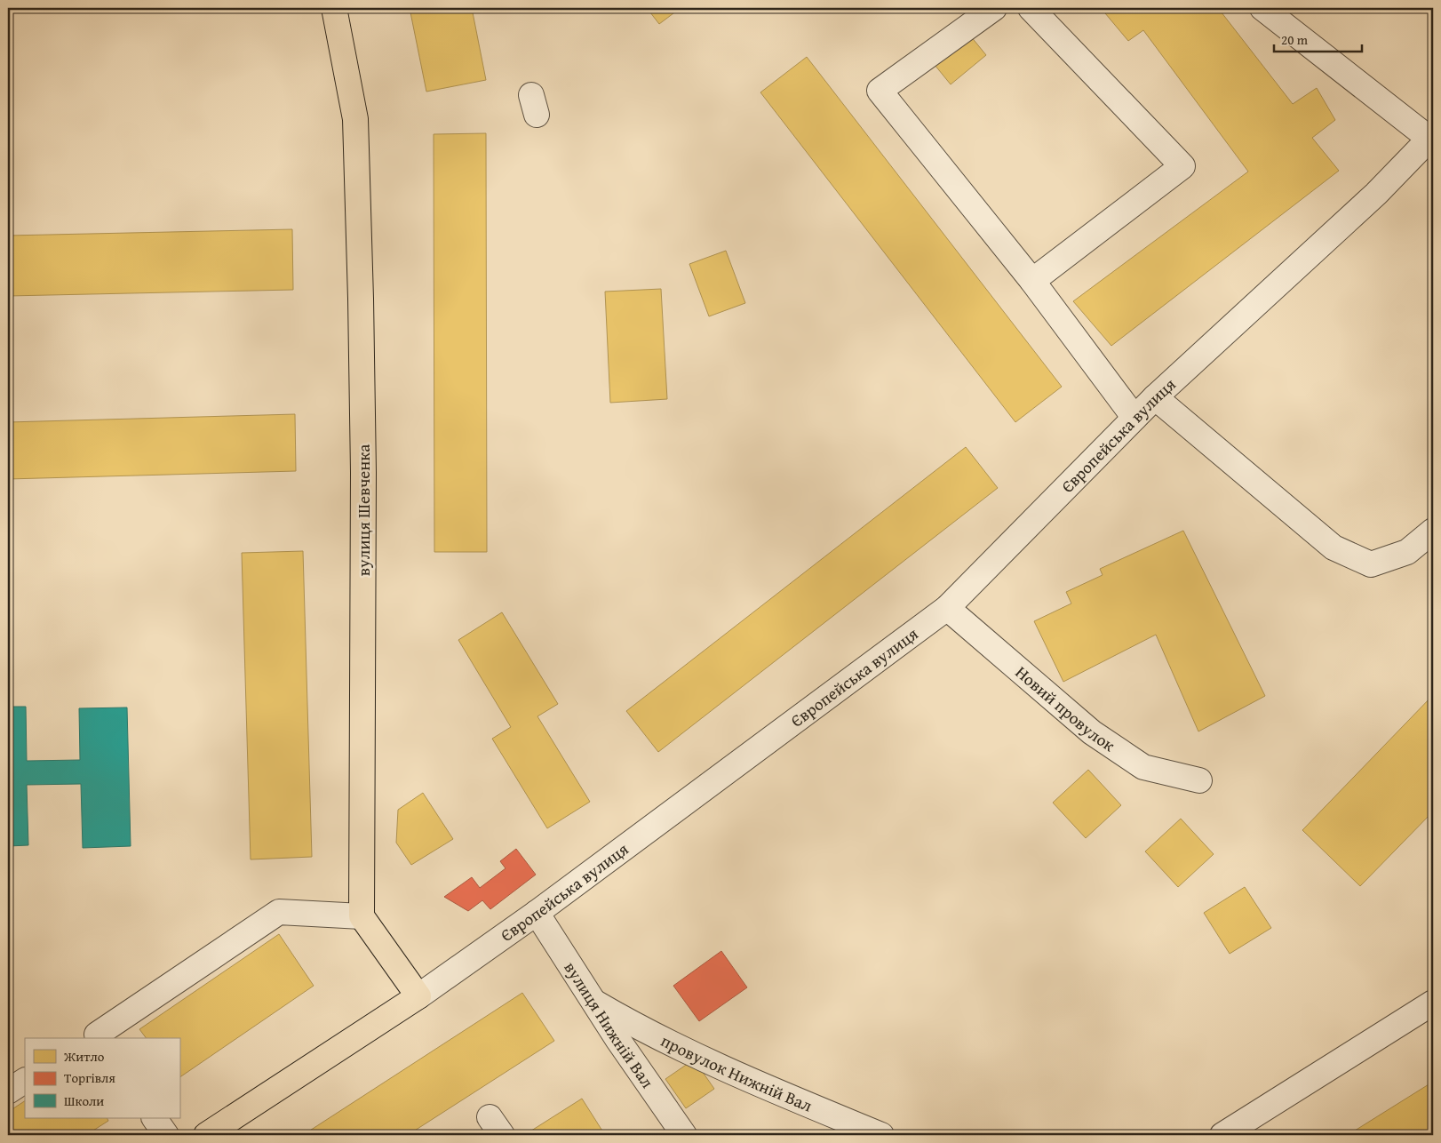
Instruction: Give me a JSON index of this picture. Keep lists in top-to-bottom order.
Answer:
{
  "streets": {
    "main road": ["Європейська вулиця", "вулиця Шевченка"],
    "street": ["Новий провулок", "вулиця Нижній Вал", "провулок Нижній Вал"]
  },
  "crossings": [
    ["Європейська вулиця", "Новий провулок"],
    ["Європейська вулиця", "вулиця Нижній Вал"],
    ["вулиця Нижній Вал", "провулок Нижній Вал"]
  ],
  "legend": ["Житло", "Торгівля", "Школи"],
  "scale_bar": "20 m"
}
